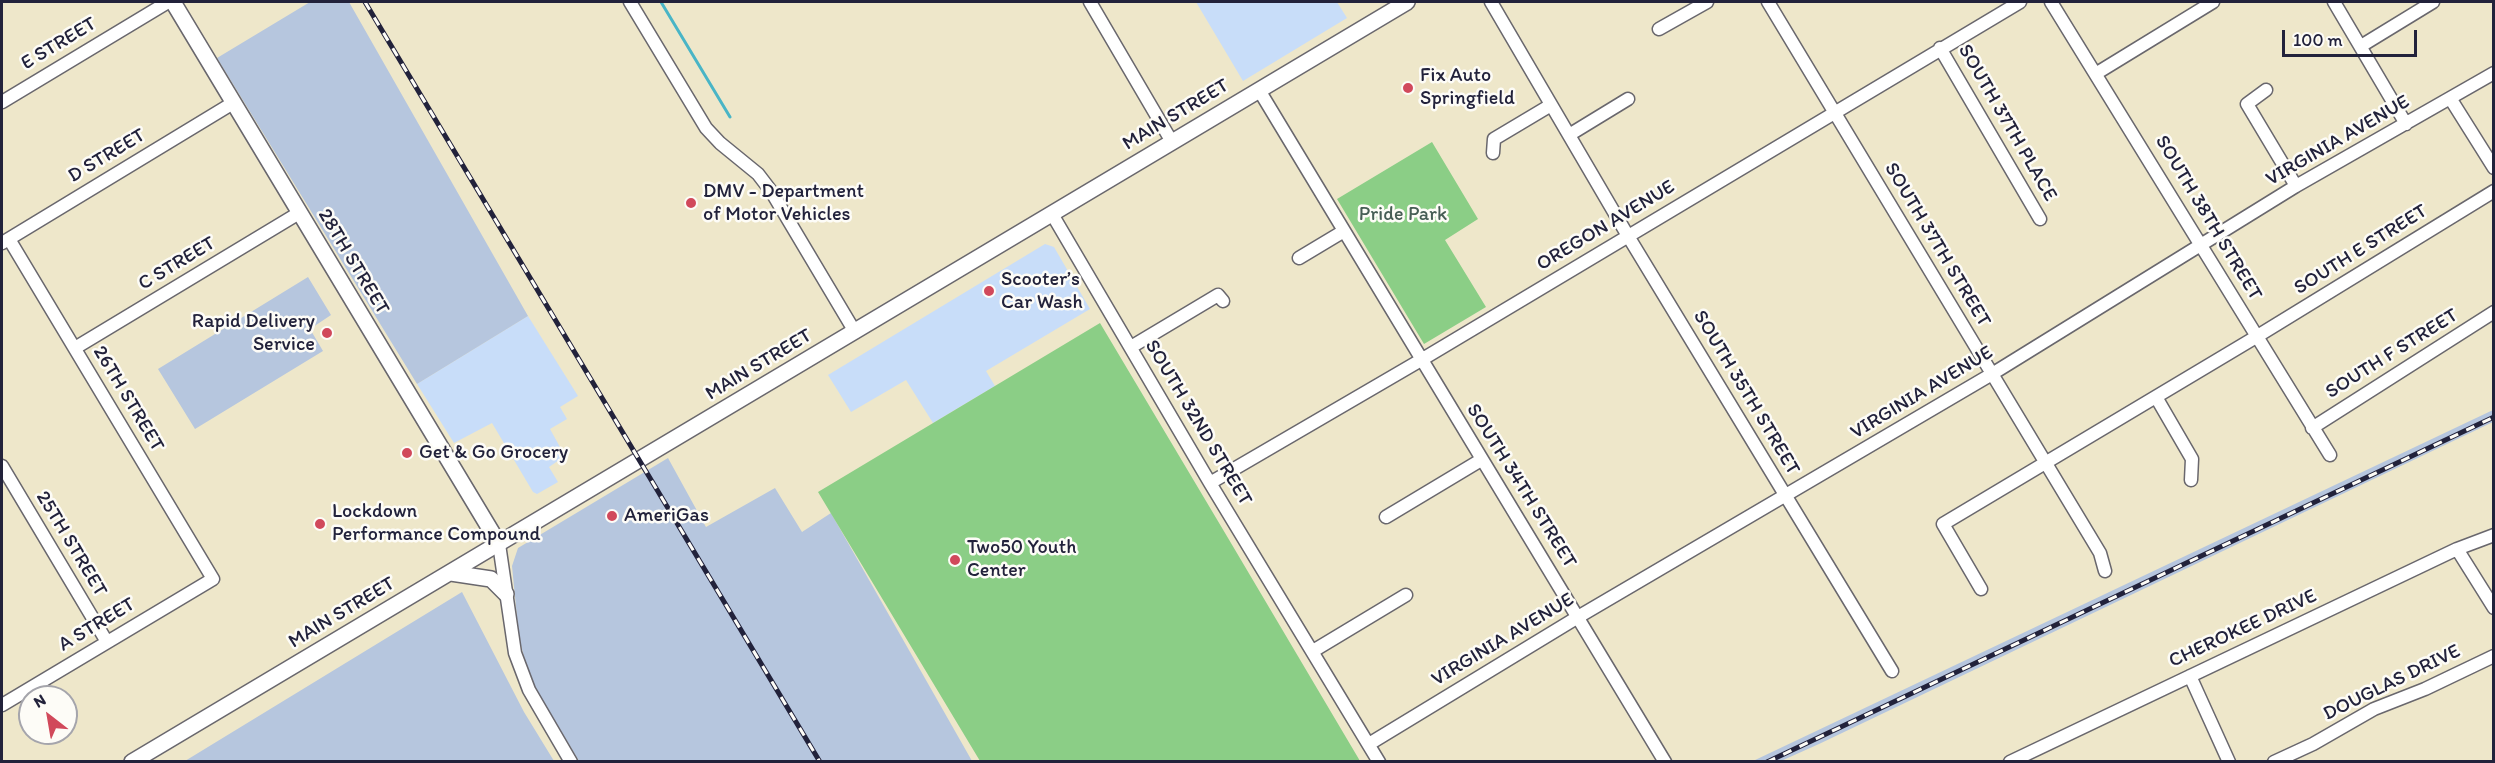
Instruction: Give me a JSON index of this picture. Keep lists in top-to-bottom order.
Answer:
{
  "streets": {
    "main road": ["MAIN STREET", "28TH STREET"],
    "street": [
      "E STREET",
      "SOUTH 37TH PLACE",
      "VIRGINIA AVENUE",
      "D STREET",
      "SOUTH 38TH STREET",
      "OREGON AVENUE",
      "SOUTH 37TH STREET",
      "SOUTH E STREET",
      "C STREET",
      "SOUTH F STREET",
      "SOUTH 35TH STREET",
      "26TH STREET",
      "SOUTH 32ND STREET",
      "SOUTH 34TH STREET",
      "25TH STREET",
      "A STREET",
      "CHEROKEE DRIVE",
      "DOUGLAS DRIVE"
    ]
  },
  "crossings": [
    ["E STREET", "28TH STREET"],
    ["MAIN STREET", "28TH STREET"],
    ["MAIN STREET", "SOUTH 32ND STREET"],
    ["MAIN STREET", "SOUTH 34TH STREET"],
    ["SOUTH 37TH PLACE", "OREGON AVENUE"],
    ["VIRGINIA AVENUE", "SOUTH 38TH STREET"],
    ["VIRGINIA AVENUE", "SOUTH 37TH STREET"],
    ["VIRGINIA AVENUE", "SOUTH 35TH STREET"],
    ["VIRGINIA AVENUE", "SOUTH 32ND STREET"],
    ["VIRGINIA AVENUE", "SOUTH 34TH STREET"],
    ["D STREET", "28TH STREET"],
    ["D STREET", "26TH STREET"],
    ["SOUTH 38TH STREET", "SOUTH E STREET"],
    ["SOUTH 38TH STREET", "SOUTH F STREET"],
    ["OREGON AVENUE", "SOUTH 37TH STREET"],
    ["OREGON AVENUE", "SOUTH 35TH STREET"],
    ["OREGON AVENUE", "SOUTH 32ND STREET"],
    ["OREGON AVENUE", "SOUTH 34TH STREET"],
    ["SOUTH 37TH STREET", "SOUTH E STREET"],
    ["28TH STREET", "C STREET"],
    ["C STREET", "26TH STREET"],
    ["26TH STREET", "A STREET"],
    ["25TH STREET", "A STREET"]
  ],
  "parks": ["Pride Park"],
  "places": [
    "Fix Auto Springfield",
    "DMV - Department of Motor Vehicles",
    "Scooter’s Car Wash",
    "Rapid Delivery Service",
    "Get & Go Grocery",
    "AmeriGas",
    "Lockdown Performance Compound",
    "Two50 Youth Center"
  ],
  "scale_bar": "100 m",
  "north": "top left"
}
